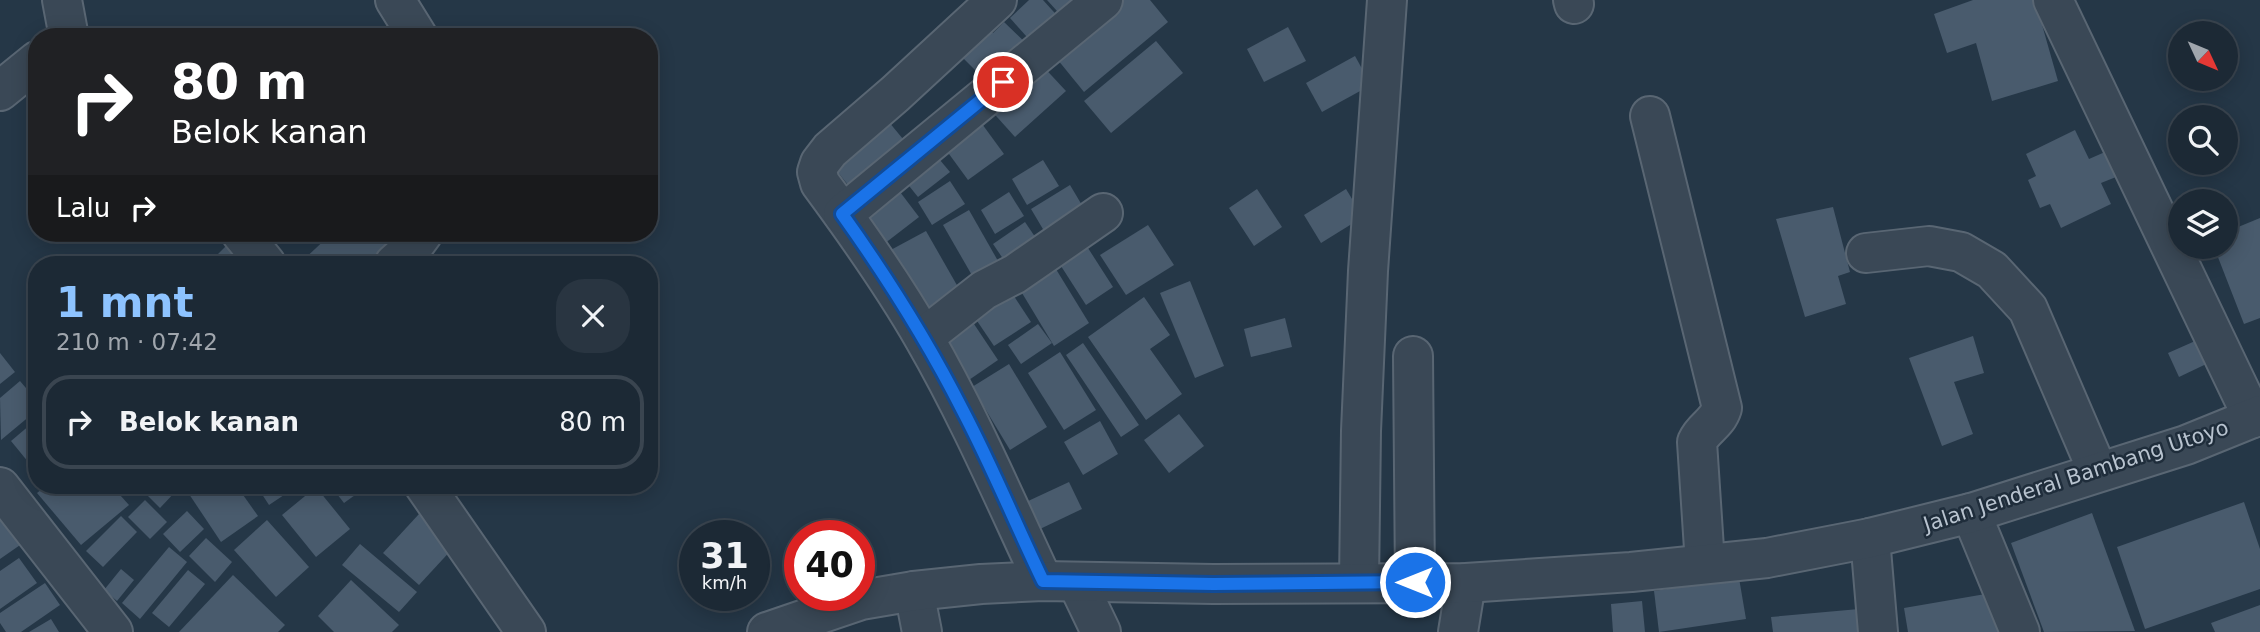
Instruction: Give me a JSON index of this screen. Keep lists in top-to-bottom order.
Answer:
{
  "streets": {
    "street": ["Jalan Jenderal Bambang Utoyo"]
  },
  "north": "bottom right",
  "page": {
    "turn": ["80 m", "Belok kanan"],
    "then": "Lalu",
    "heading": ["1 mnt", "210 m · 07:42"],
    "list": [
      {
        "name": "Belok kanan",
        "value": "80 m"
      }
    ],
    "speed": "31 km/h",
    "limit": "40"
  }
}
